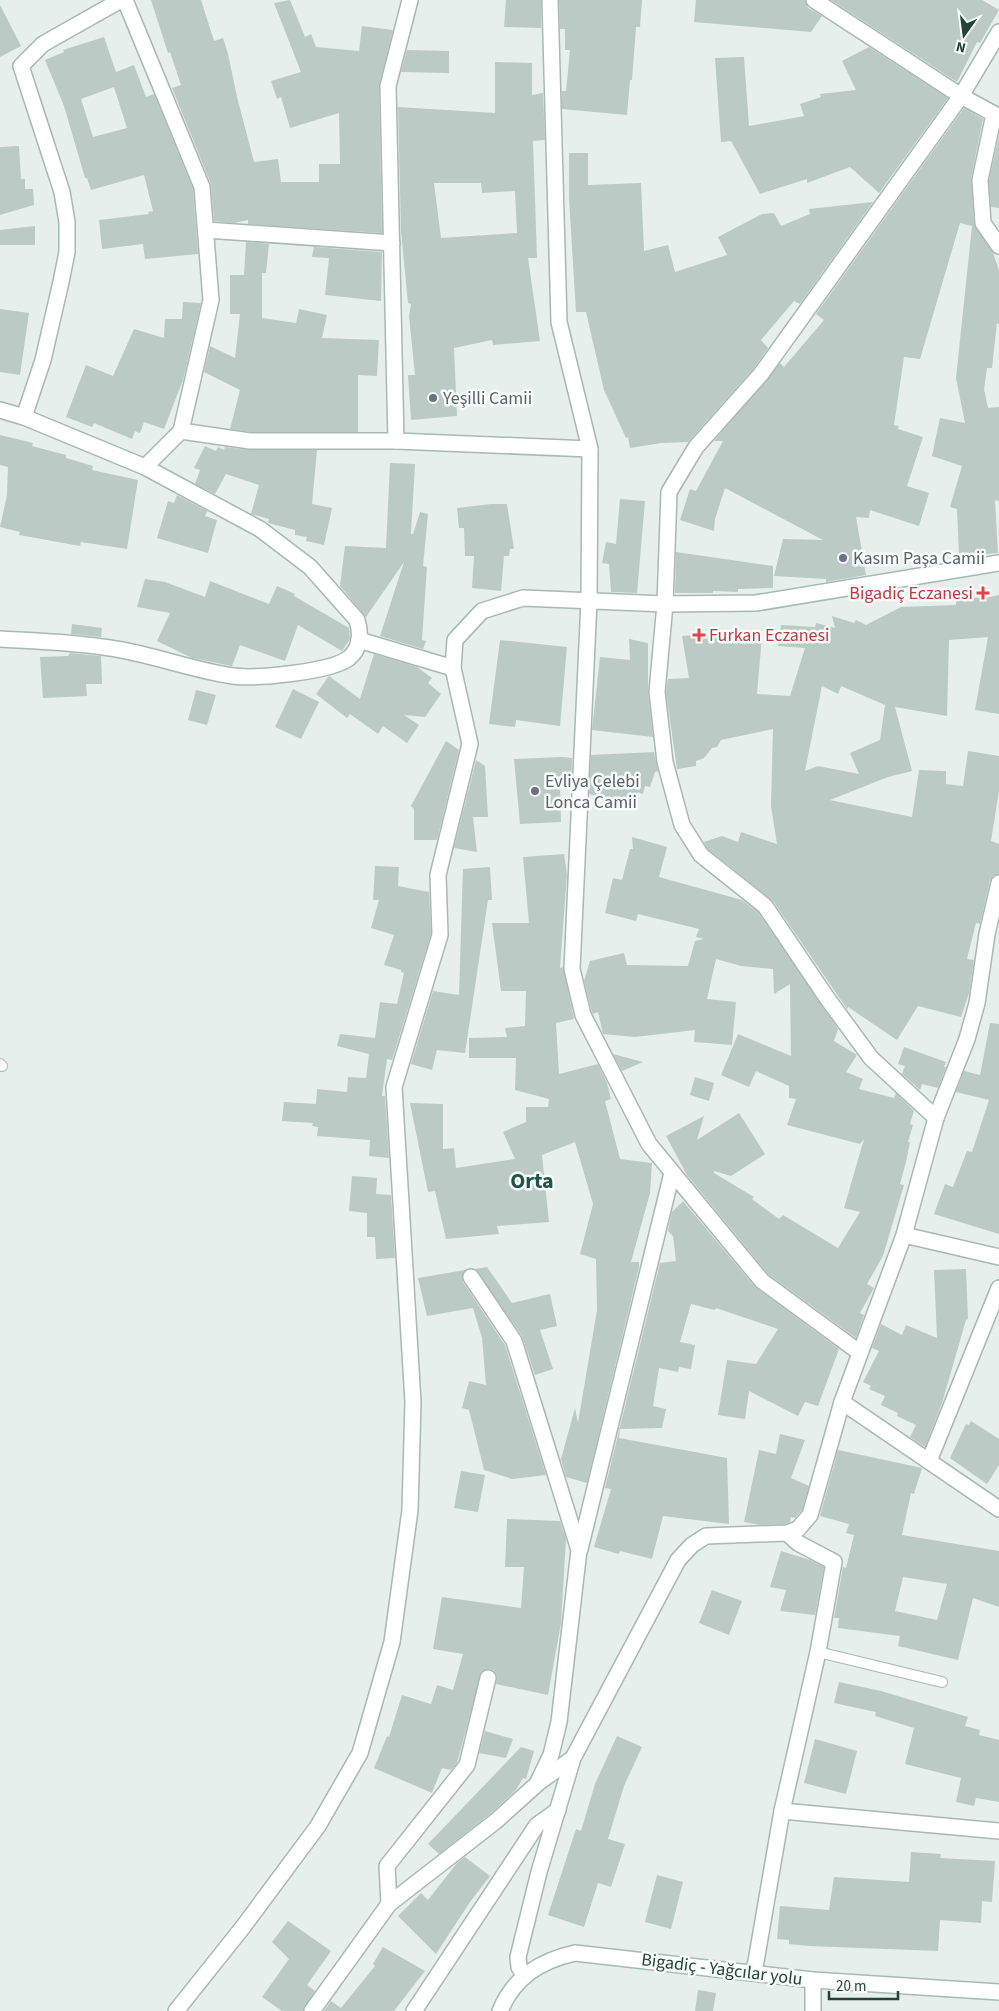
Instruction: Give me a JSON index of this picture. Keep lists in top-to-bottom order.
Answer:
{
  "streets": {
    "street": ["Bigadiç - Yağcılar yolu"]
  },
  "districts": ["Orta"],
  "places": {
    "other": ["Yeşilli Camii", "Kasım Paşa Camii", "Evliya Çelebi Lonca Camii"],
    "health": ["Bigadiç Eczanesi", "Furkan Eczanesi"]
  },
  "scale_bar": "20 m",
  "north": "bottom"
}
